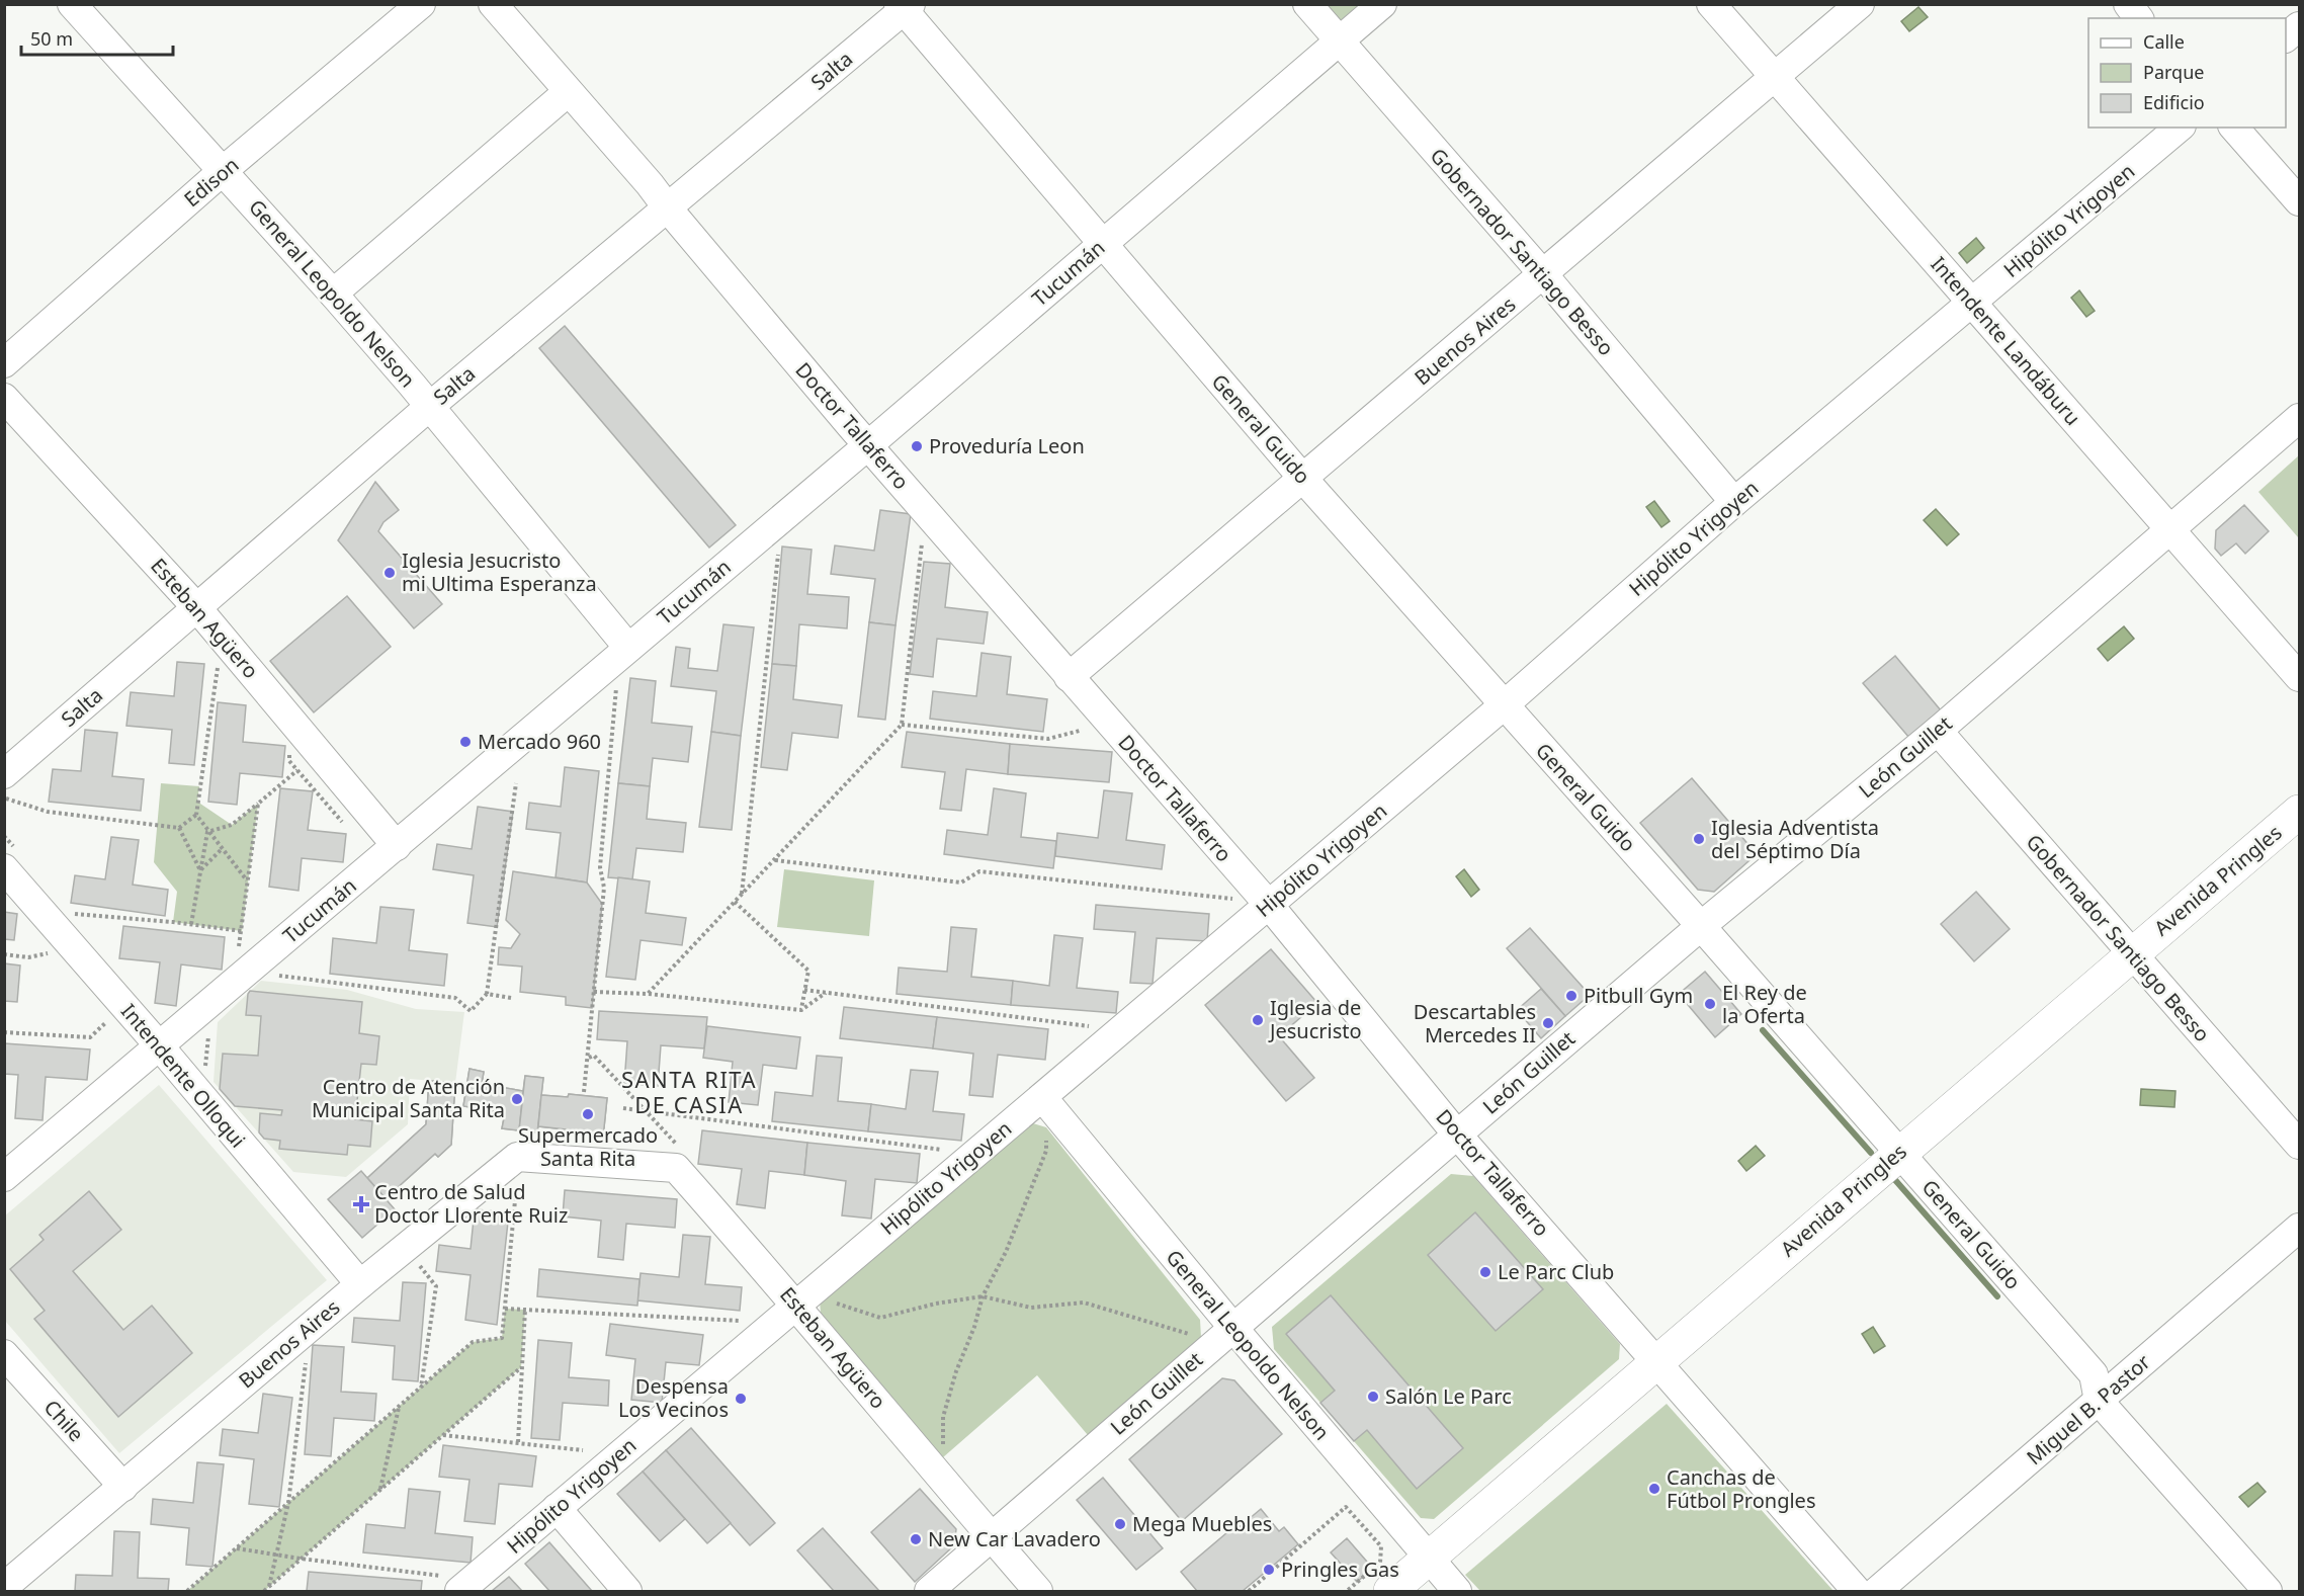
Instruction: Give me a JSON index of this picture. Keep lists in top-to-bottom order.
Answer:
{
  "streets": {
    "main road": ["Avenida Pringles"],
    "street": [
      "Salta",
      "Edison",
      "Hipólito Yrigoyen",
      "Gobernador Santiago Besso",
      "Tucumán",
      "General Leopoldo Nelson",
      "Buenos Aires",
      "Intendente Landáburu",
      "Doctor Tallaferro",
      "General Guido",
      "Esteban Agüero",
      "León Guillet",
      "Intendente Olloqui",
      "Miguel B. Pastor",
      "Chile"
    ]
  },
  "crossings": [
    ["Salta", "General Leopoldo Nelson"],
    ["Salta", "Doctor Tallaferro"],
    ["Salta", "General Guido"],
    ["Salta", "Esteban Agüero"],
    ["Edison", "General Leopoldo Nelson"],
    ["Hipólito Yrigoyen", "Gobernador Santiago Besso"],
    ["Hipólito Yrigoyen", "General Leopoldo Nelson"],
    ["Hipólito Yrigoyen", "Intendente Landáburu"],
    ["Hipólito Yrigoyen", "Doctor Tallaferro"],
    ["Hipólito Yrigoyen", "General Guido"],
    ["Hipólito Yrigoyen", "Esteban Agüero"],
    ["Gobernador Santiago Besso", "Tucumán"],
    ["Gobernador Santiago Besso", "Buenos Aires"],
    ["Gobernador Santiago Besso", "León Guillet"],
    ["Gobernador Santiago Besso", "Avenida Pringles"],
    ["Tucumán", "General Leopoldo Nelson"],
    ["Tucumán", "Doctor Tallaferro"],
    ["Tucumán", "General Guido"],
    ["Tucumán", "Esteban Agüero"],
    ["Tucumán", "Intendente Olloqui"],
    ["General Leopoldo Nelson", "León Guillet"],
    ["General Leopoldo Nelson", "Avenida Pringles"],
    ["Buenos Aires", "Intendente Landáburu"],
    ["Buenos Aires", "Doctor Tallaferro"],
    ["Buenos Aires", "General Guido"],
    ["Buenos Aires", "Esteban Agüero"],
    ["Buenos Aires", "Intendente Olloqui"],
    ["Buenos Aires", "Chile"],
    ["Intendente Landáburu", "León Guillet"],
    ["Doctor Tallaferro", "León Guillet"],
    ["Doctor Tallaferro", "Avenida Pringles"],
    ["General Guido", "León Guillet"],
    ["General Guido", "Avenida Pringles"],
    ["General Guido", "Miguel B. Pastor"],
    ["Esteban Agüero", "León Guillet"]
  ],
  "districts": ["SANTA RITA DE CASIA"],
  "places": {
    "other": [
      "Proveduría Leon",
      "Iglesia Jesucristo mi Ultima Esperanza",
      "Mercado 960",
      "Iglesia Adventista del Séptimo Día",
      "Pitbull Gym",
      "El Rey de la Oferta",
      "Iglesia de Jesucristo",
      "Descartables Mercedes II",
      "Centro de Atención Municipal Santa Rita",
      "Supermercado Santa Rita",
      "Le Parc Club",
      "Salón Le Parc",
      "Despensa Los Vecinos",
      "Canchas de Fútbol Prongles",
      "Mega Muebles",
      "New Car Lavadero",
      "Pringles Gas"
    ],
    "health": ["Centro de Salud Doctor Llorente Ruiz"]
  },
  "legend": ["Calle", "Parque", "Edificio"],
  "scale_bar": "50 m"
}
